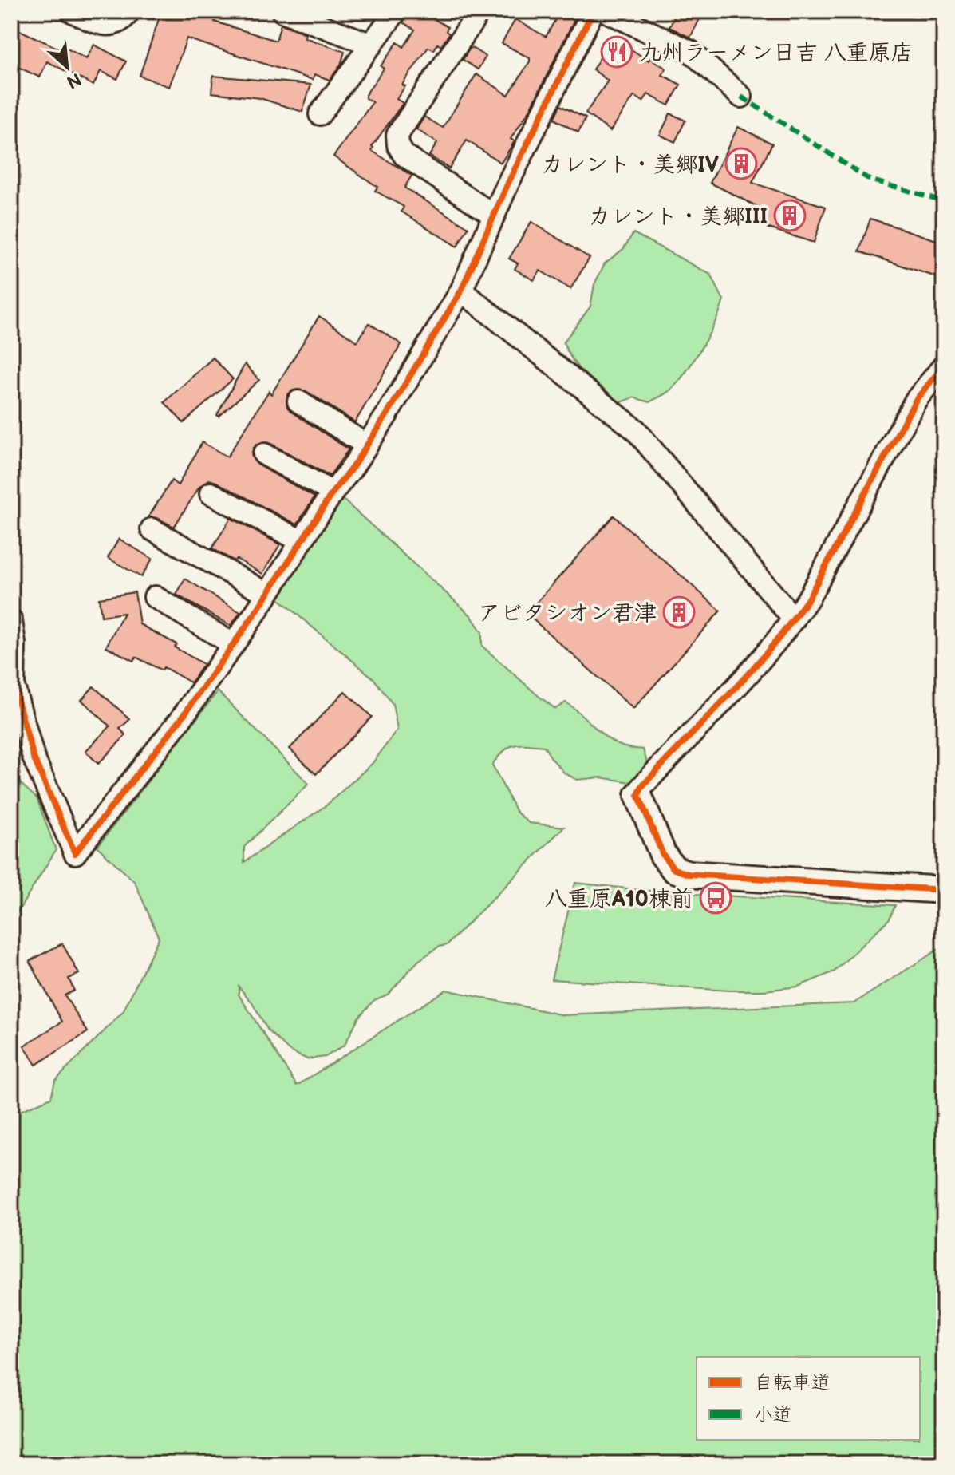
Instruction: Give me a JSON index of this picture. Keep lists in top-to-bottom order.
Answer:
{
  "places": {
    "restaurant": ["九州ラーメン日吉 八重原店"],
    "building": ["カレント・美郷IV", "カレント・美郷III", "アビタシオン君津"],
    "bus stop": ["八重原A10棟前"]
  },
  "legend": ["自転車道", "小道"],
  "north": "bottom right"
}
